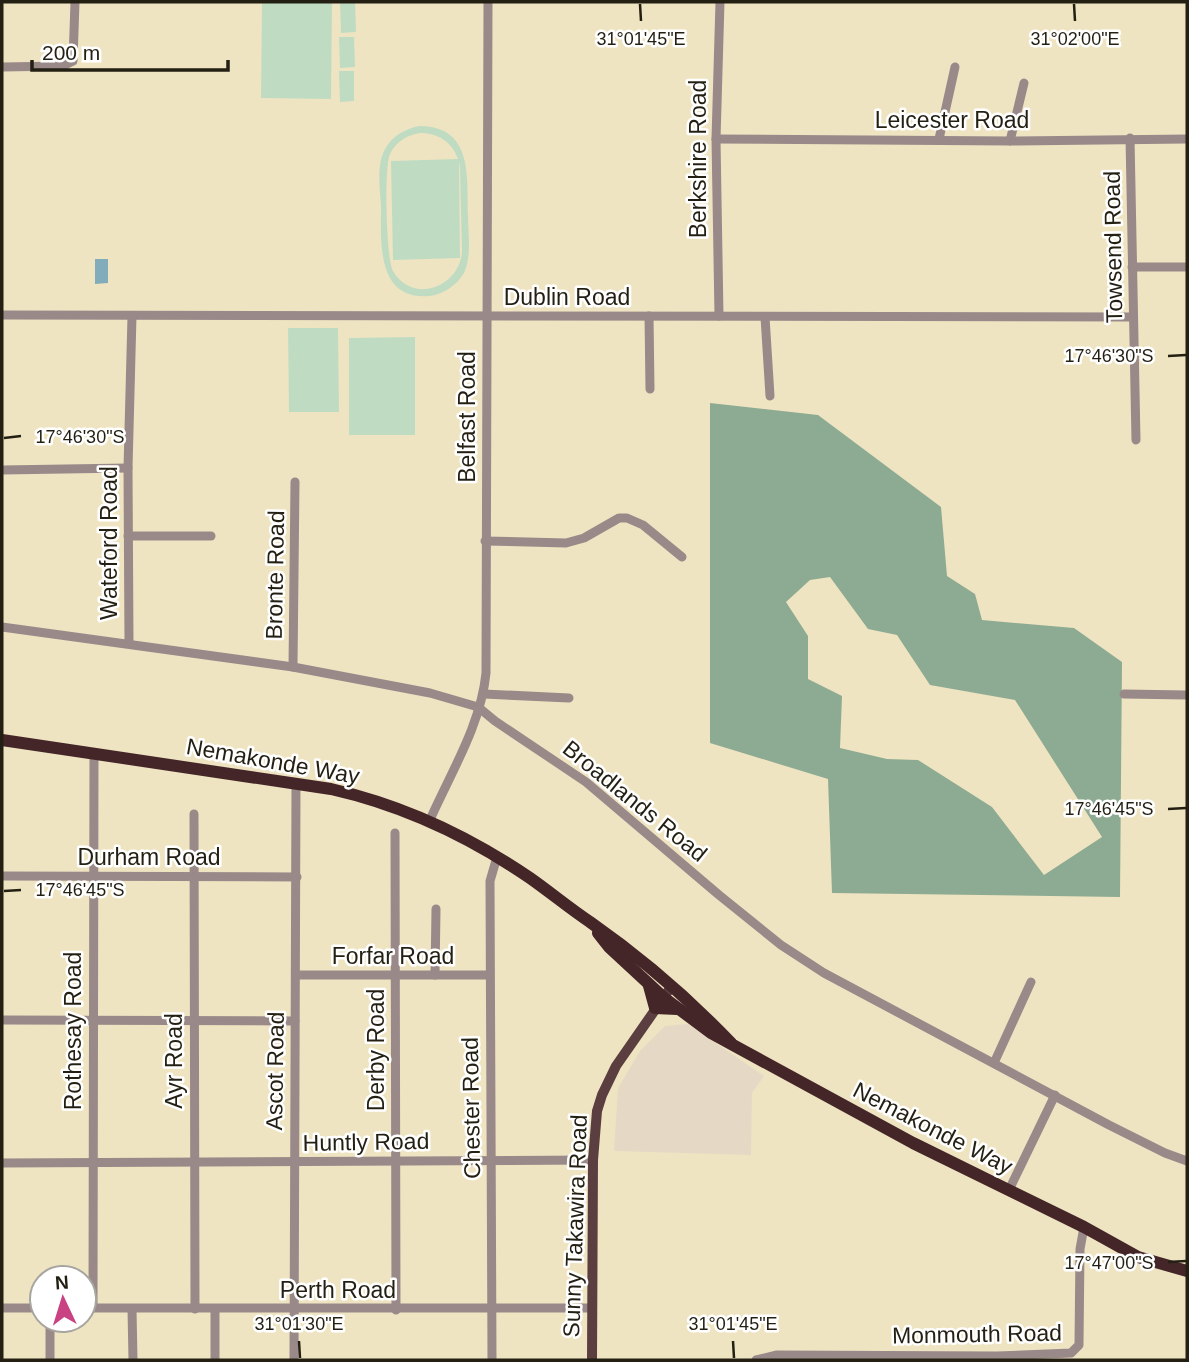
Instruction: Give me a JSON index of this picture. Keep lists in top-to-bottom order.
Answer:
{
  "streets": {
    "highway": ["Nemakonde Way"],
    "main road": ["Sunny Takawira Road"],
    "street": [
      "Leicester Road",
      "Berkshire Road",
      "Towsend Road",
      "Dublin Road",
      "Belfast Road",
      "Wateford Road",
      "Bronte Road",
      "Broadlands Road",
      "Durham Road",
      "Forfar Road",
      "Rothesay Road",
      "Derby Road",
      "Ayr Road",
      "Ascot Road",
      "Chester Road",
      "Huntly Road",
      "Perth Road",
      "Monmouth Road"
    ]
  },
  "crossings": [
    ["Leicester Road", "Berkshire Road"],
    ["Leicester Road", "Towsend Road"],
    ["Berkshire Road", "Dublin Road"],
    ["Towsend Road", "Dublin Road"],
    ["Dublin Road", "Belfast Road"],
    ["Dublin Road", "Wateford Road"],
    ["Belfast Road", "Nemakonde Way"],
    ["Belfast Road", "Broadlands Road"],
    ["Wateford Road", "Broadlands Road"],
    ["Bronte Road", "Broadlands Road"],
    ["Nemakonde Way", "Rothesay Road"],
    ["Nemakonde Way", "Ascot Road"],
    ["Nemakonde Way", "Chester Road"],
    ["Nemakonde Way", "Sunny Takawira Road"],
    ["Nemakonde Way", "Monmouth Road"],
    ["Durham Road", "Rothesay Road"],
    ["Durham Road", "Ayr Road"],
    ["Durham Road", "Ascot Road"],
    ["Forfar Road", "Derby Road"],
    ["Forfar Road", "Ascot Road"],
    ["Forfar Road", "Chester Road"],
    ["Rothesay Road", "Huntly Road"],
    ["Derby Road", "Huntly Road"],
    ["Derby Road", "Perth Road"],
    ["Ayr Road", "Huntly Road"],
    ["Ayr Road", "Perth Road"],
    ["Ascot Road", "Huntly Road"],
    ["Ascot Road", "Perth Road"],
    ["Chester Road", "Huntly Road"],
    ["Chester Road", "Perth Road"],
    ["Huntly Road", "Sunny Takawira Road"],
    ["Sunny Takawira Road", "Perth Road"]
  ],
  "scale_bar": "200 m",
  "north": "top",
  "coordinates": [
    "31°01'45\"E",
    "31°02'00\"E",
    "17°46'30\"S",
    "17°46'45\"S",
    "17°47'00\"S",
    "31°01'30\"E"
  ]
}
